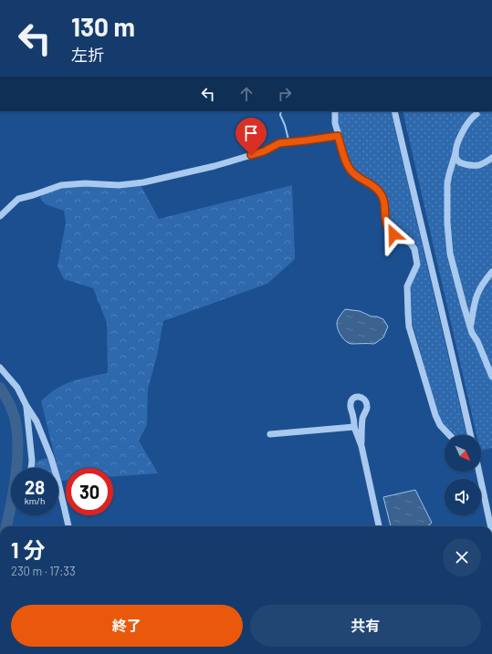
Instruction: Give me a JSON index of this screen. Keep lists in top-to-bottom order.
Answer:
{
  "north": "bottom right",
  "page": {
    "turn": ["130 m", "左折"],
    "speed": "28 km/h",
    "limit": "30",
    "heading": ["1 分", "230 m · 17:33"],
    "buttons": ["終了", "共有"]
  }
}
